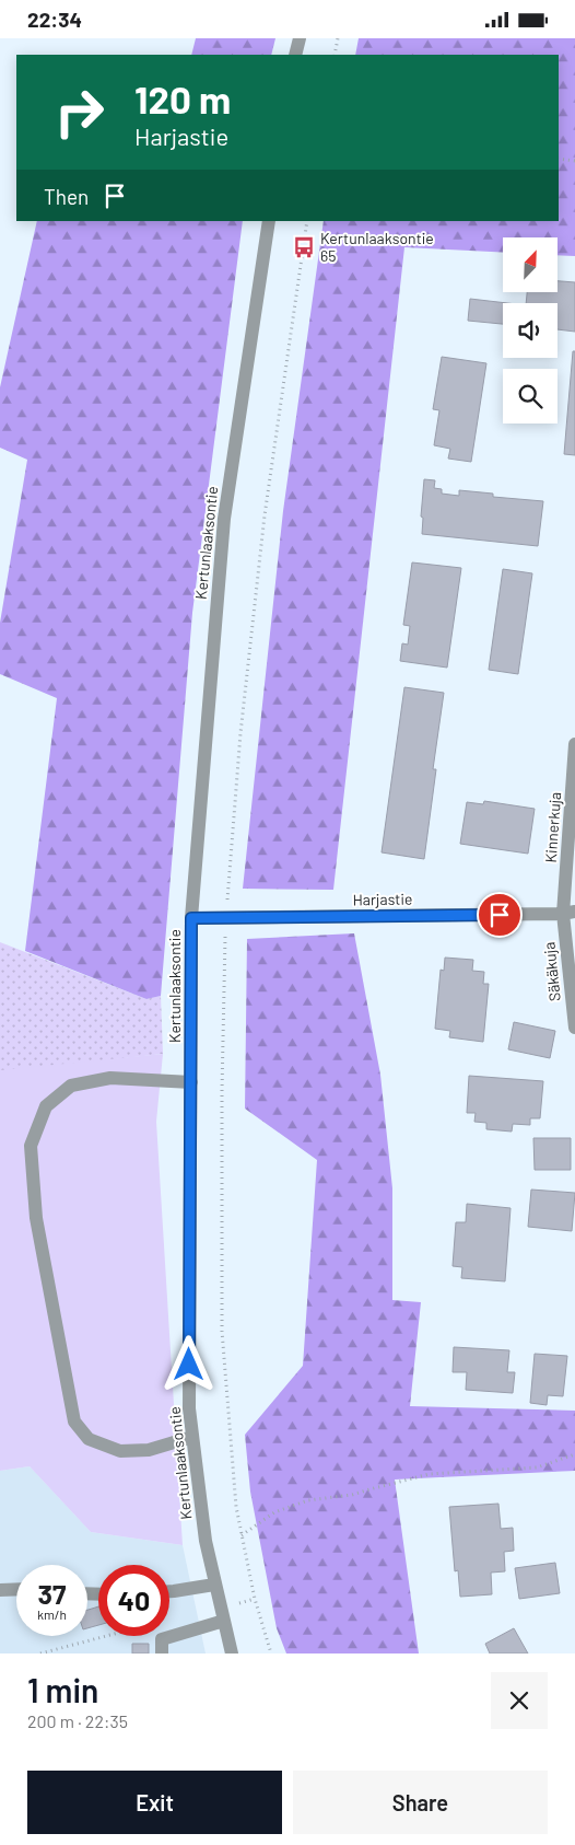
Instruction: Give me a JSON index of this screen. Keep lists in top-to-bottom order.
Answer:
{
  "streets": {
    "street": [
      "Kertunlaaksontie",
      "Kinnerkuja",
      "Harjastie",
      "Säkäkuja"
    ]
  },
  "crossings": [
    ["Kertunlaaksontie", "Harjastie"],
    ["Kinnerkuja", "Harjastie"],
    ["Kinnerkuja", "Säkäkuja"],
    ["Harjastie", "Säkäkuja"]
  ],
  "places": {
    "bus stop": ["Kertunlaaksontie 65"]
  },
  "north": "top right",
  "page": {
    "status": "22:34",
    "turn": ["120 m", "Harjastie"],
    "then": "Then",
    "speed": "37 km/h",
    "limit": "40",
    "heading": ["1 min", "200 m · 22:35"],
    "buttons": ["Exit", "Share"]
  }
}
